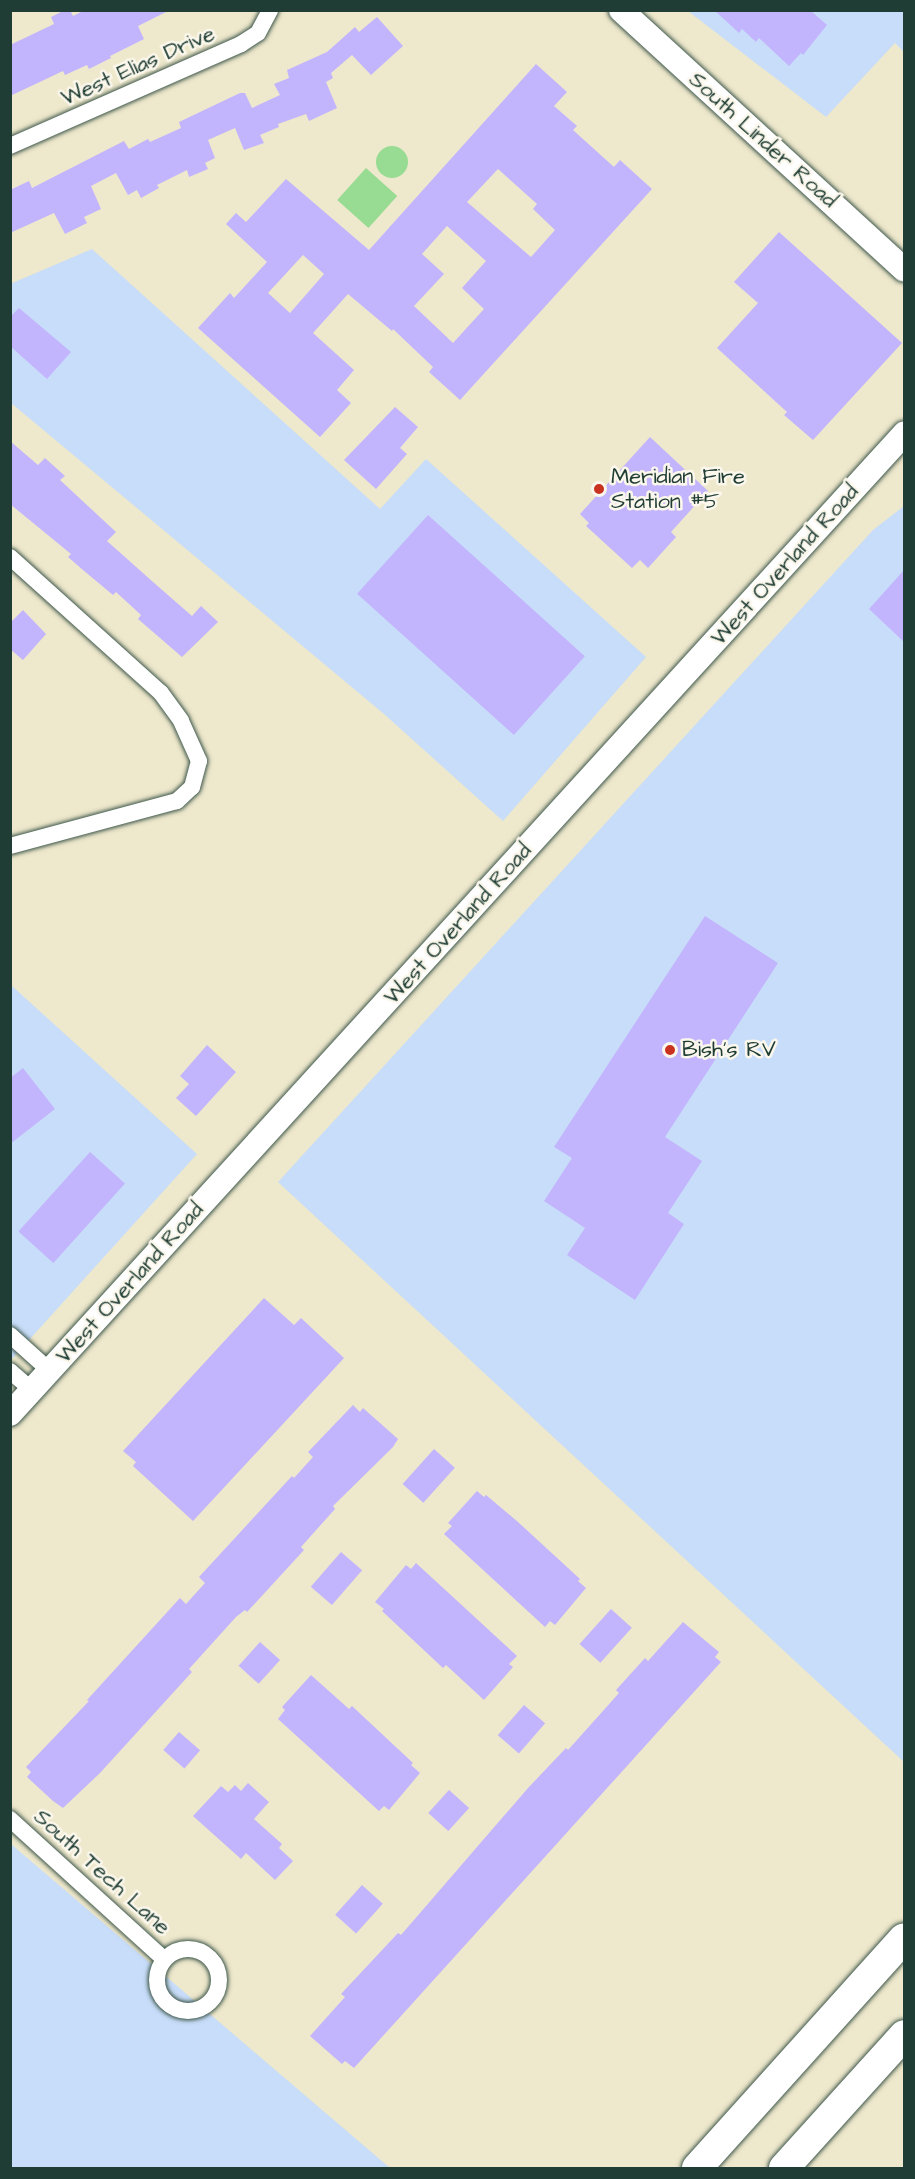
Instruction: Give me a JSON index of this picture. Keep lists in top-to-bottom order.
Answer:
{
  "streets": {
    "street": [
      "West Elias Drive",
      "South Linder Road",
      "West Overland Road",
      "South Tech Lane"
    ]
  },
  "places": ["Meridian Fire Station #5", "Bish's RV"]
}
